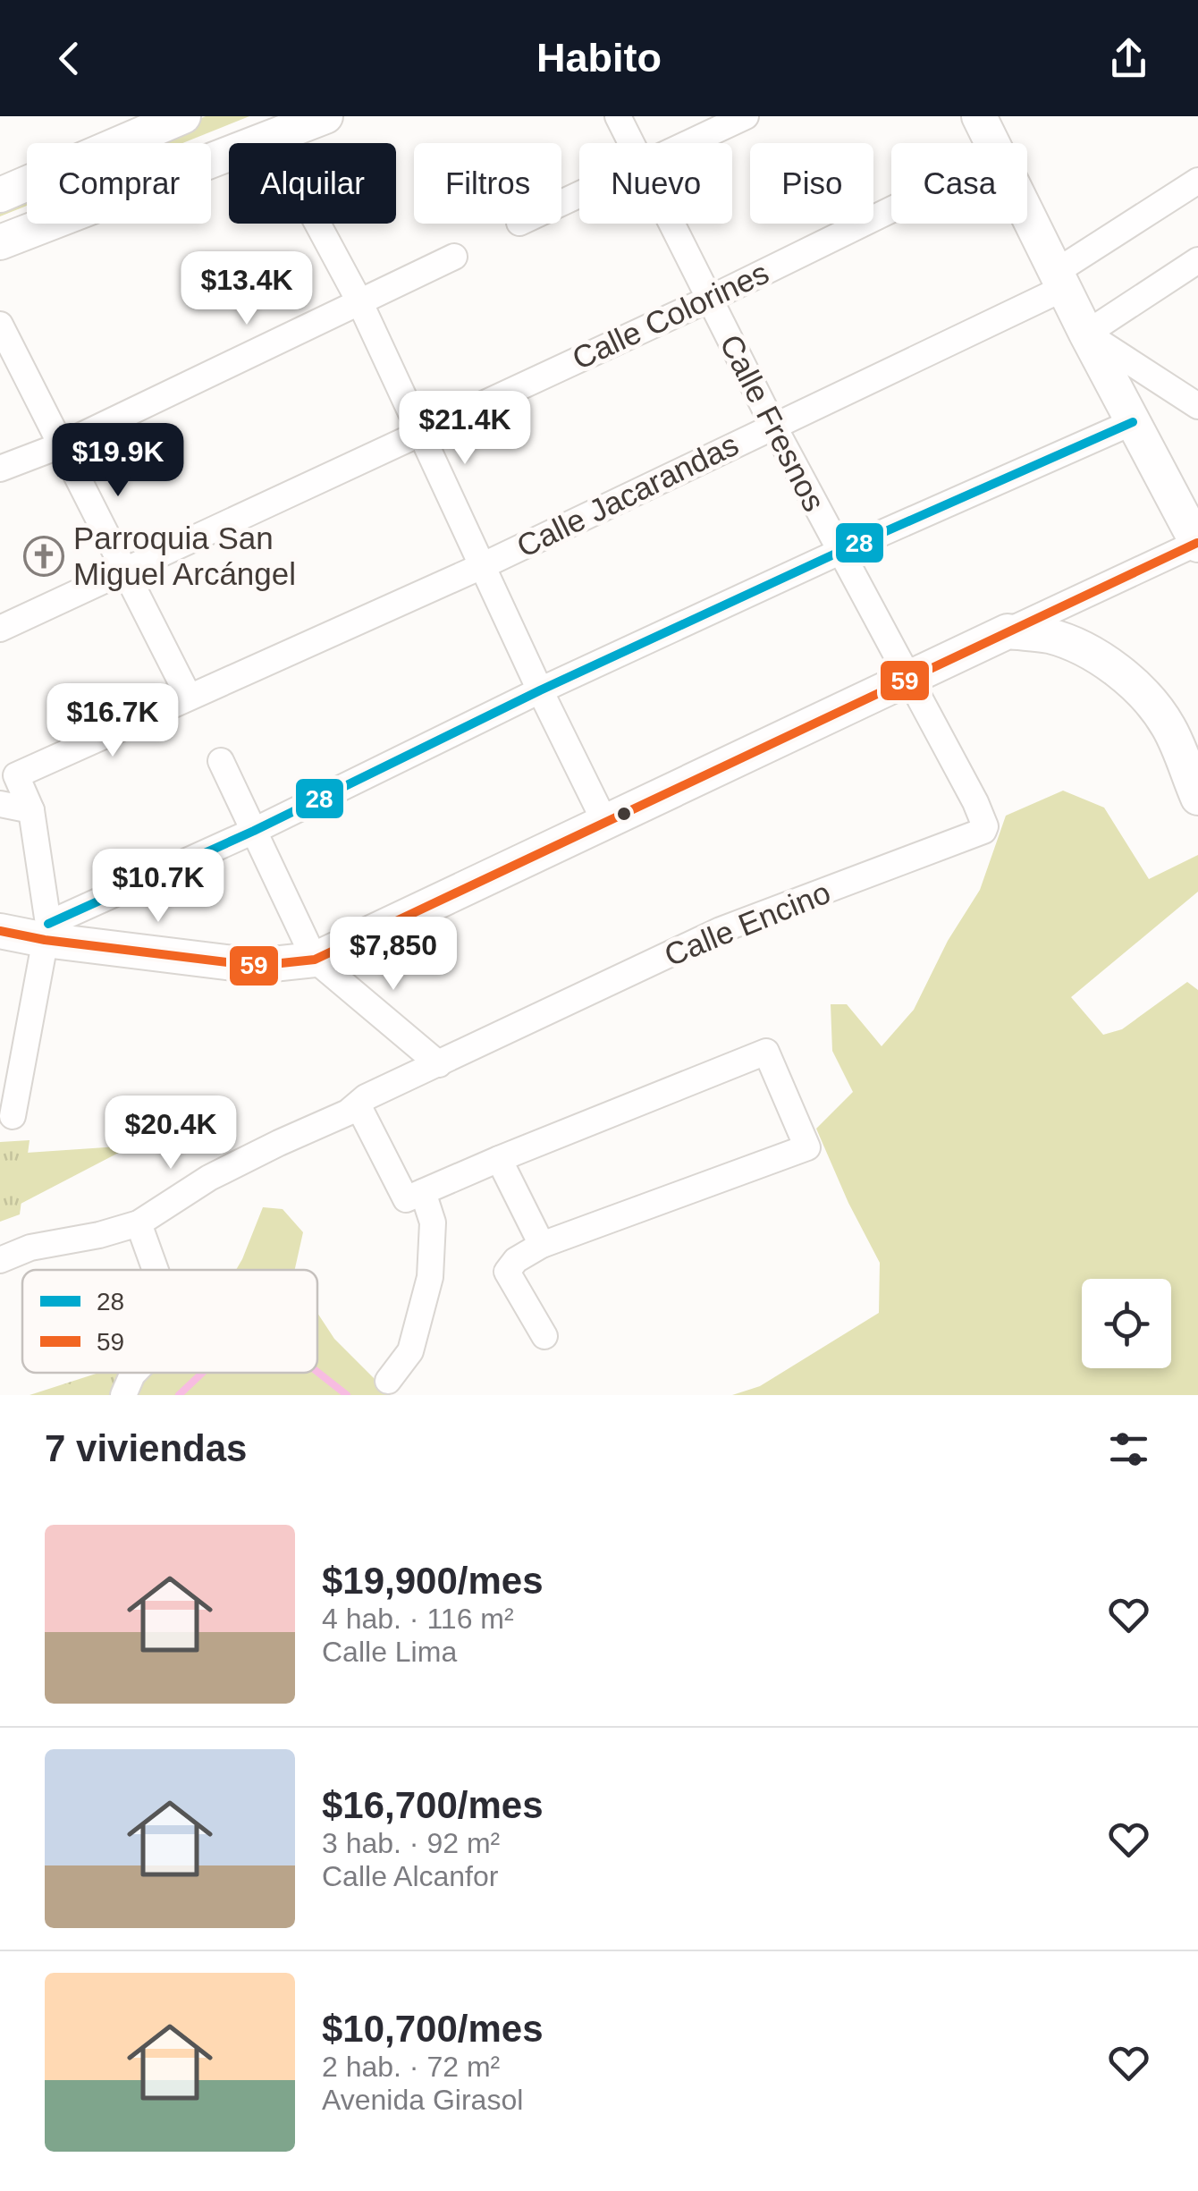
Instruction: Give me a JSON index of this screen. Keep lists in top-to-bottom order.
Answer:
{
  "streets": {
    "street": [
      "Calle Colorines",
      "Calle Fresnos",
      "Calle Jacarandas",
      "Calle Encino"
    ]
  },
  "crossings": [
    ["Calle Colorines", "Calle Fresnos"],
    ["Calle Fresnos", "Calle Jacarandas"],
    ["Calle Fresnos", "Calle Encino"]
  ],
  "places": {
    "church": ["Parroquia San Miguel Arcángel"]
  },
  "lines": ["transit line 28", "transit line 59"],
  "legend": ["28", "59"],
  "page": {
    "header": "Habito",
    "chip": [
      "Comprar",
      "Alquilar",
      "Filtros",
      "Nuevo",
      "Piso",
      "Casa"
    ],
    "price": [
      "$13.4K",
      "$21.4K",
      "$19.9K",
      "$16.7K",
      "$10.7K",
      "$7,850",
      "$20.4K"
    ],
    "heading": "7 viviendas",
    "list": [
      {
        "name": "$19,900/mes",
        "note": "4 hab. · 116 m² · Calle Lima"
      },
      {
        "name": "$16,700/mes",
        "note": "3 hab. · 92 m² · Calle Alcanfor"
      },
      {
        "name": "$10,700/mes",
        "note": "2 hab. · 72 m² · Avenida Girasol"
      }
    ]
  }
}
